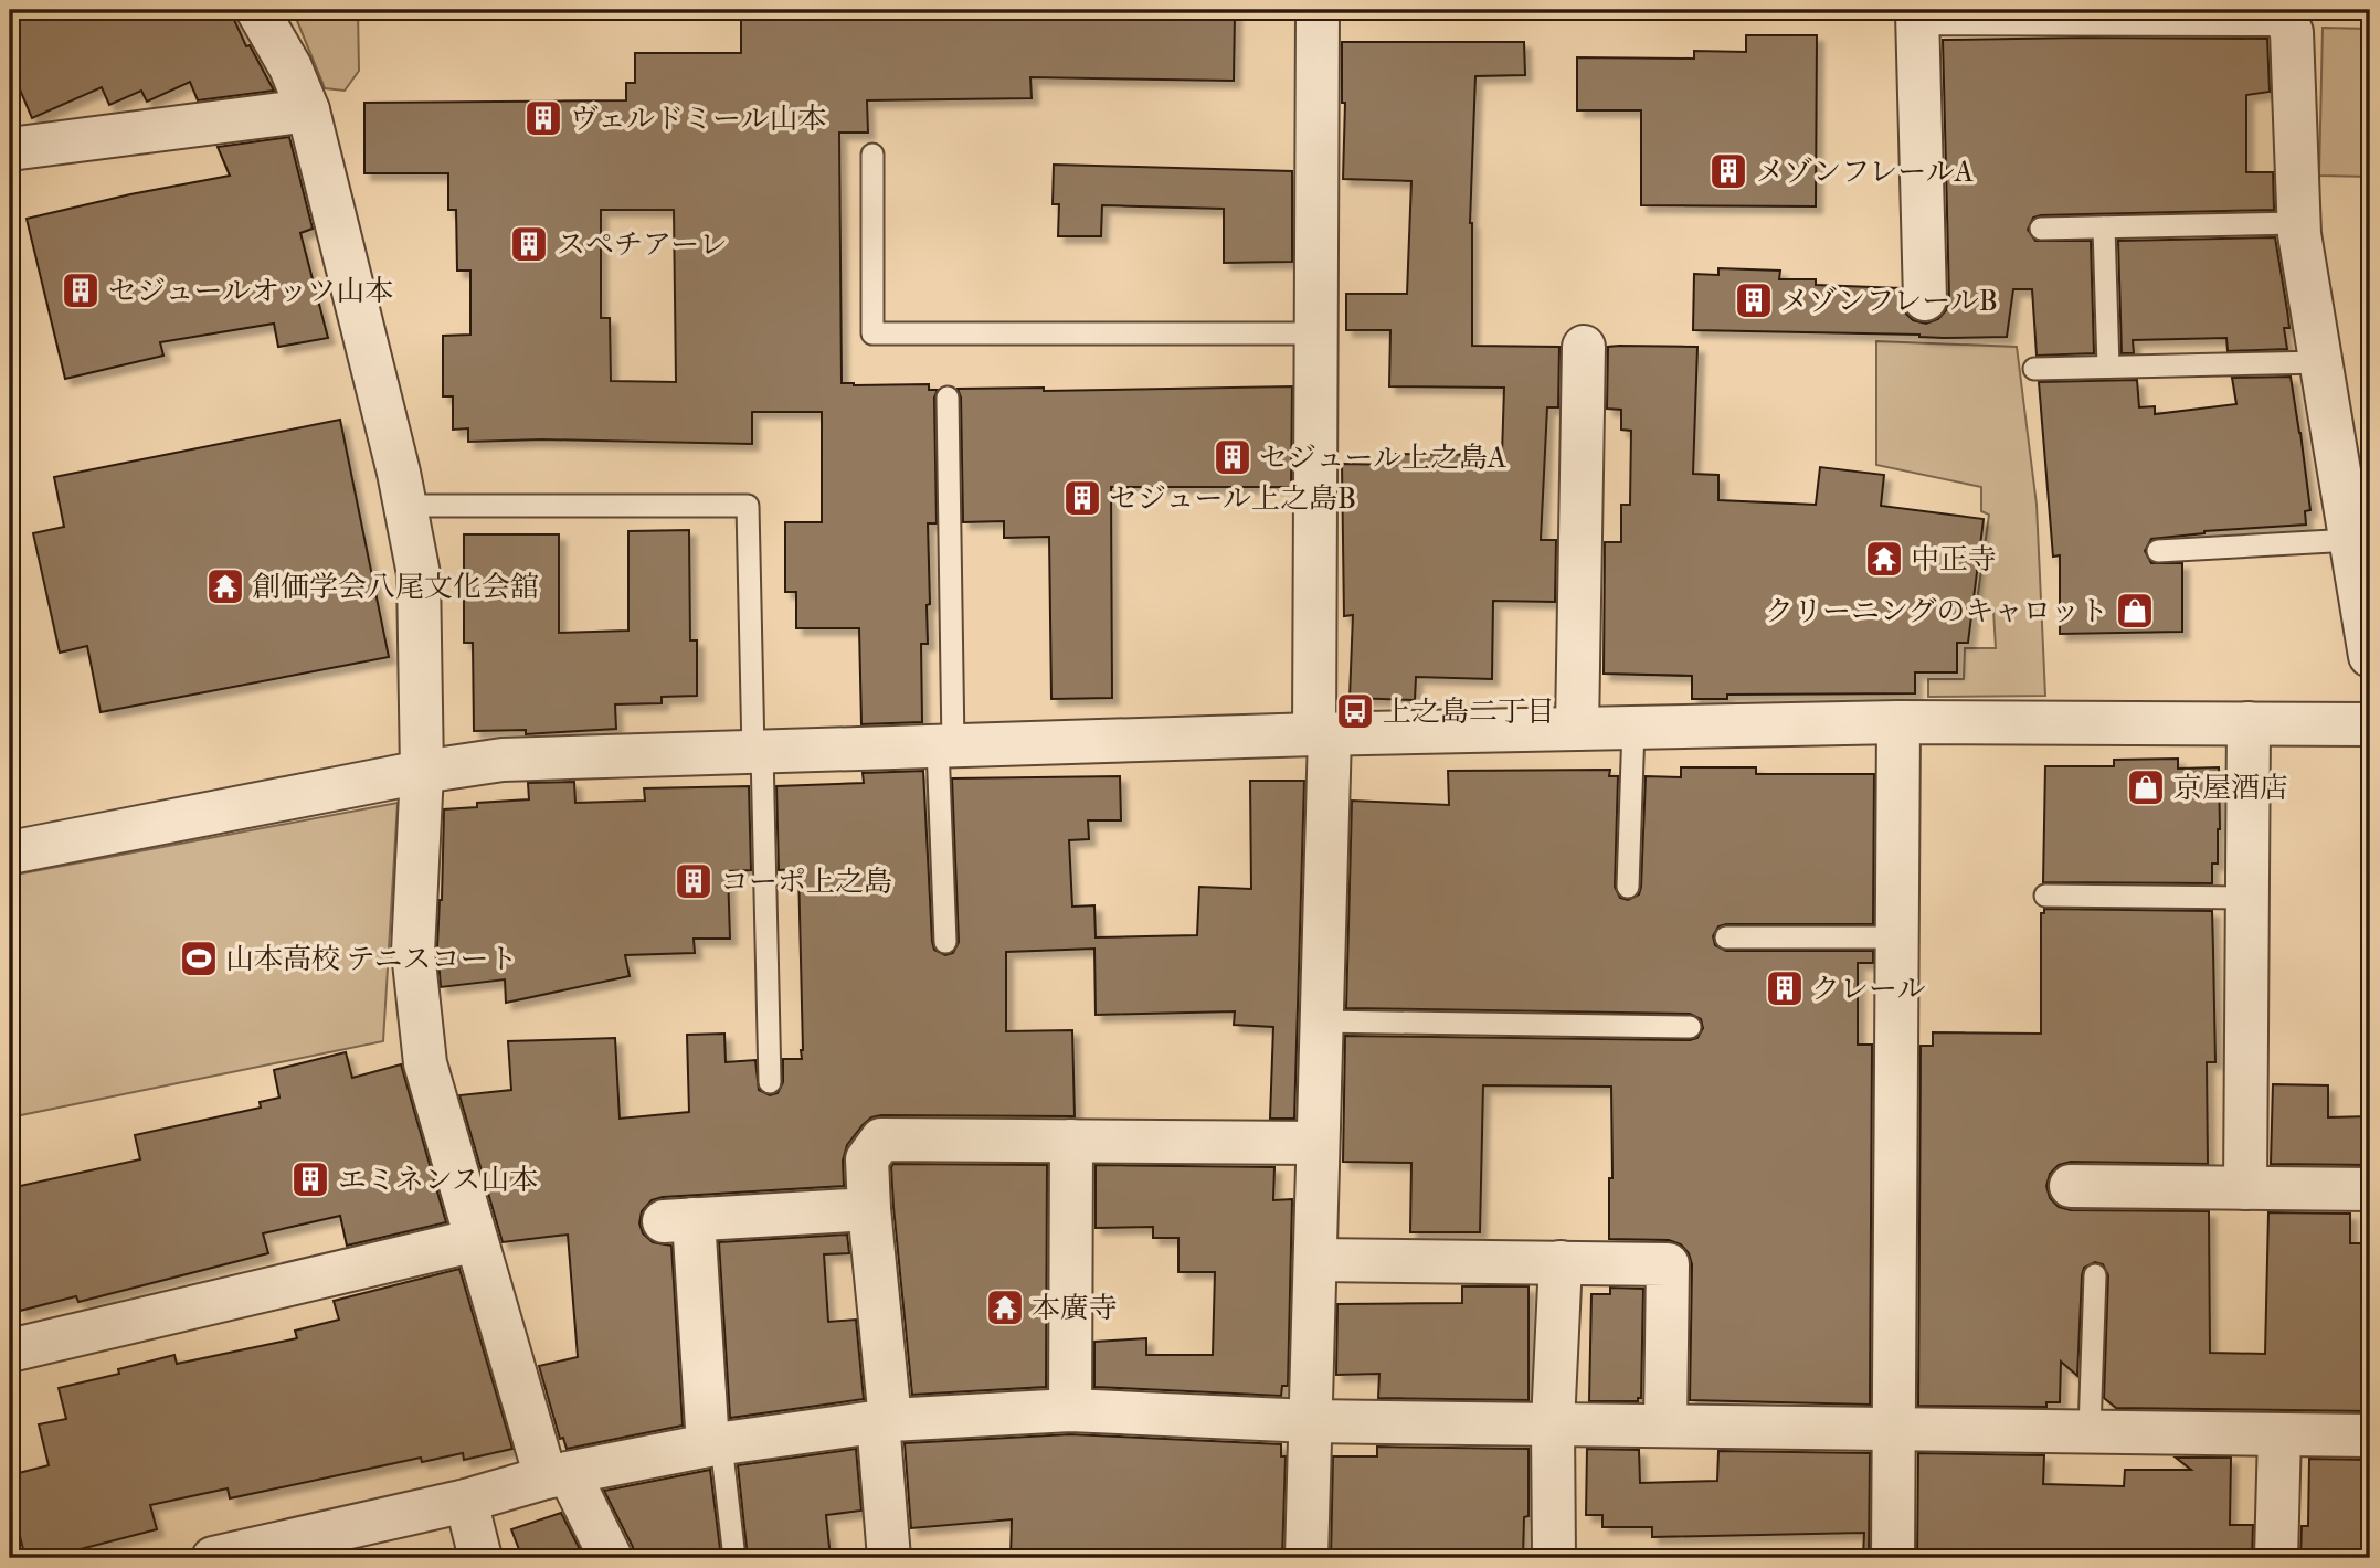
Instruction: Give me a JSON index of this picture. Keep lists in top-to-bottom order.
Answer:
{
  "places": {
    "building": [
      "ヴェルドミール山本",
      "メゾンフレールA",
      "スペチアーレ",
      "セジュールオッツ山本",
      "メゾンフレールB",
      "セジュール上之島A",
      "セジュール上之島B",
      "コーポ上之島",
      "クレール",
      "エミネンス山本"
    ],
    "temple": ["中正寺", "創価学会八尾文化会舘", "本廣寺"],
    "shop": ["クリーニングのキャロット", "京屋酒店"],
    "bus stop": ["上之島二丁目"],
    "sports": ["山本高校 テニスコート"]
  }
}
